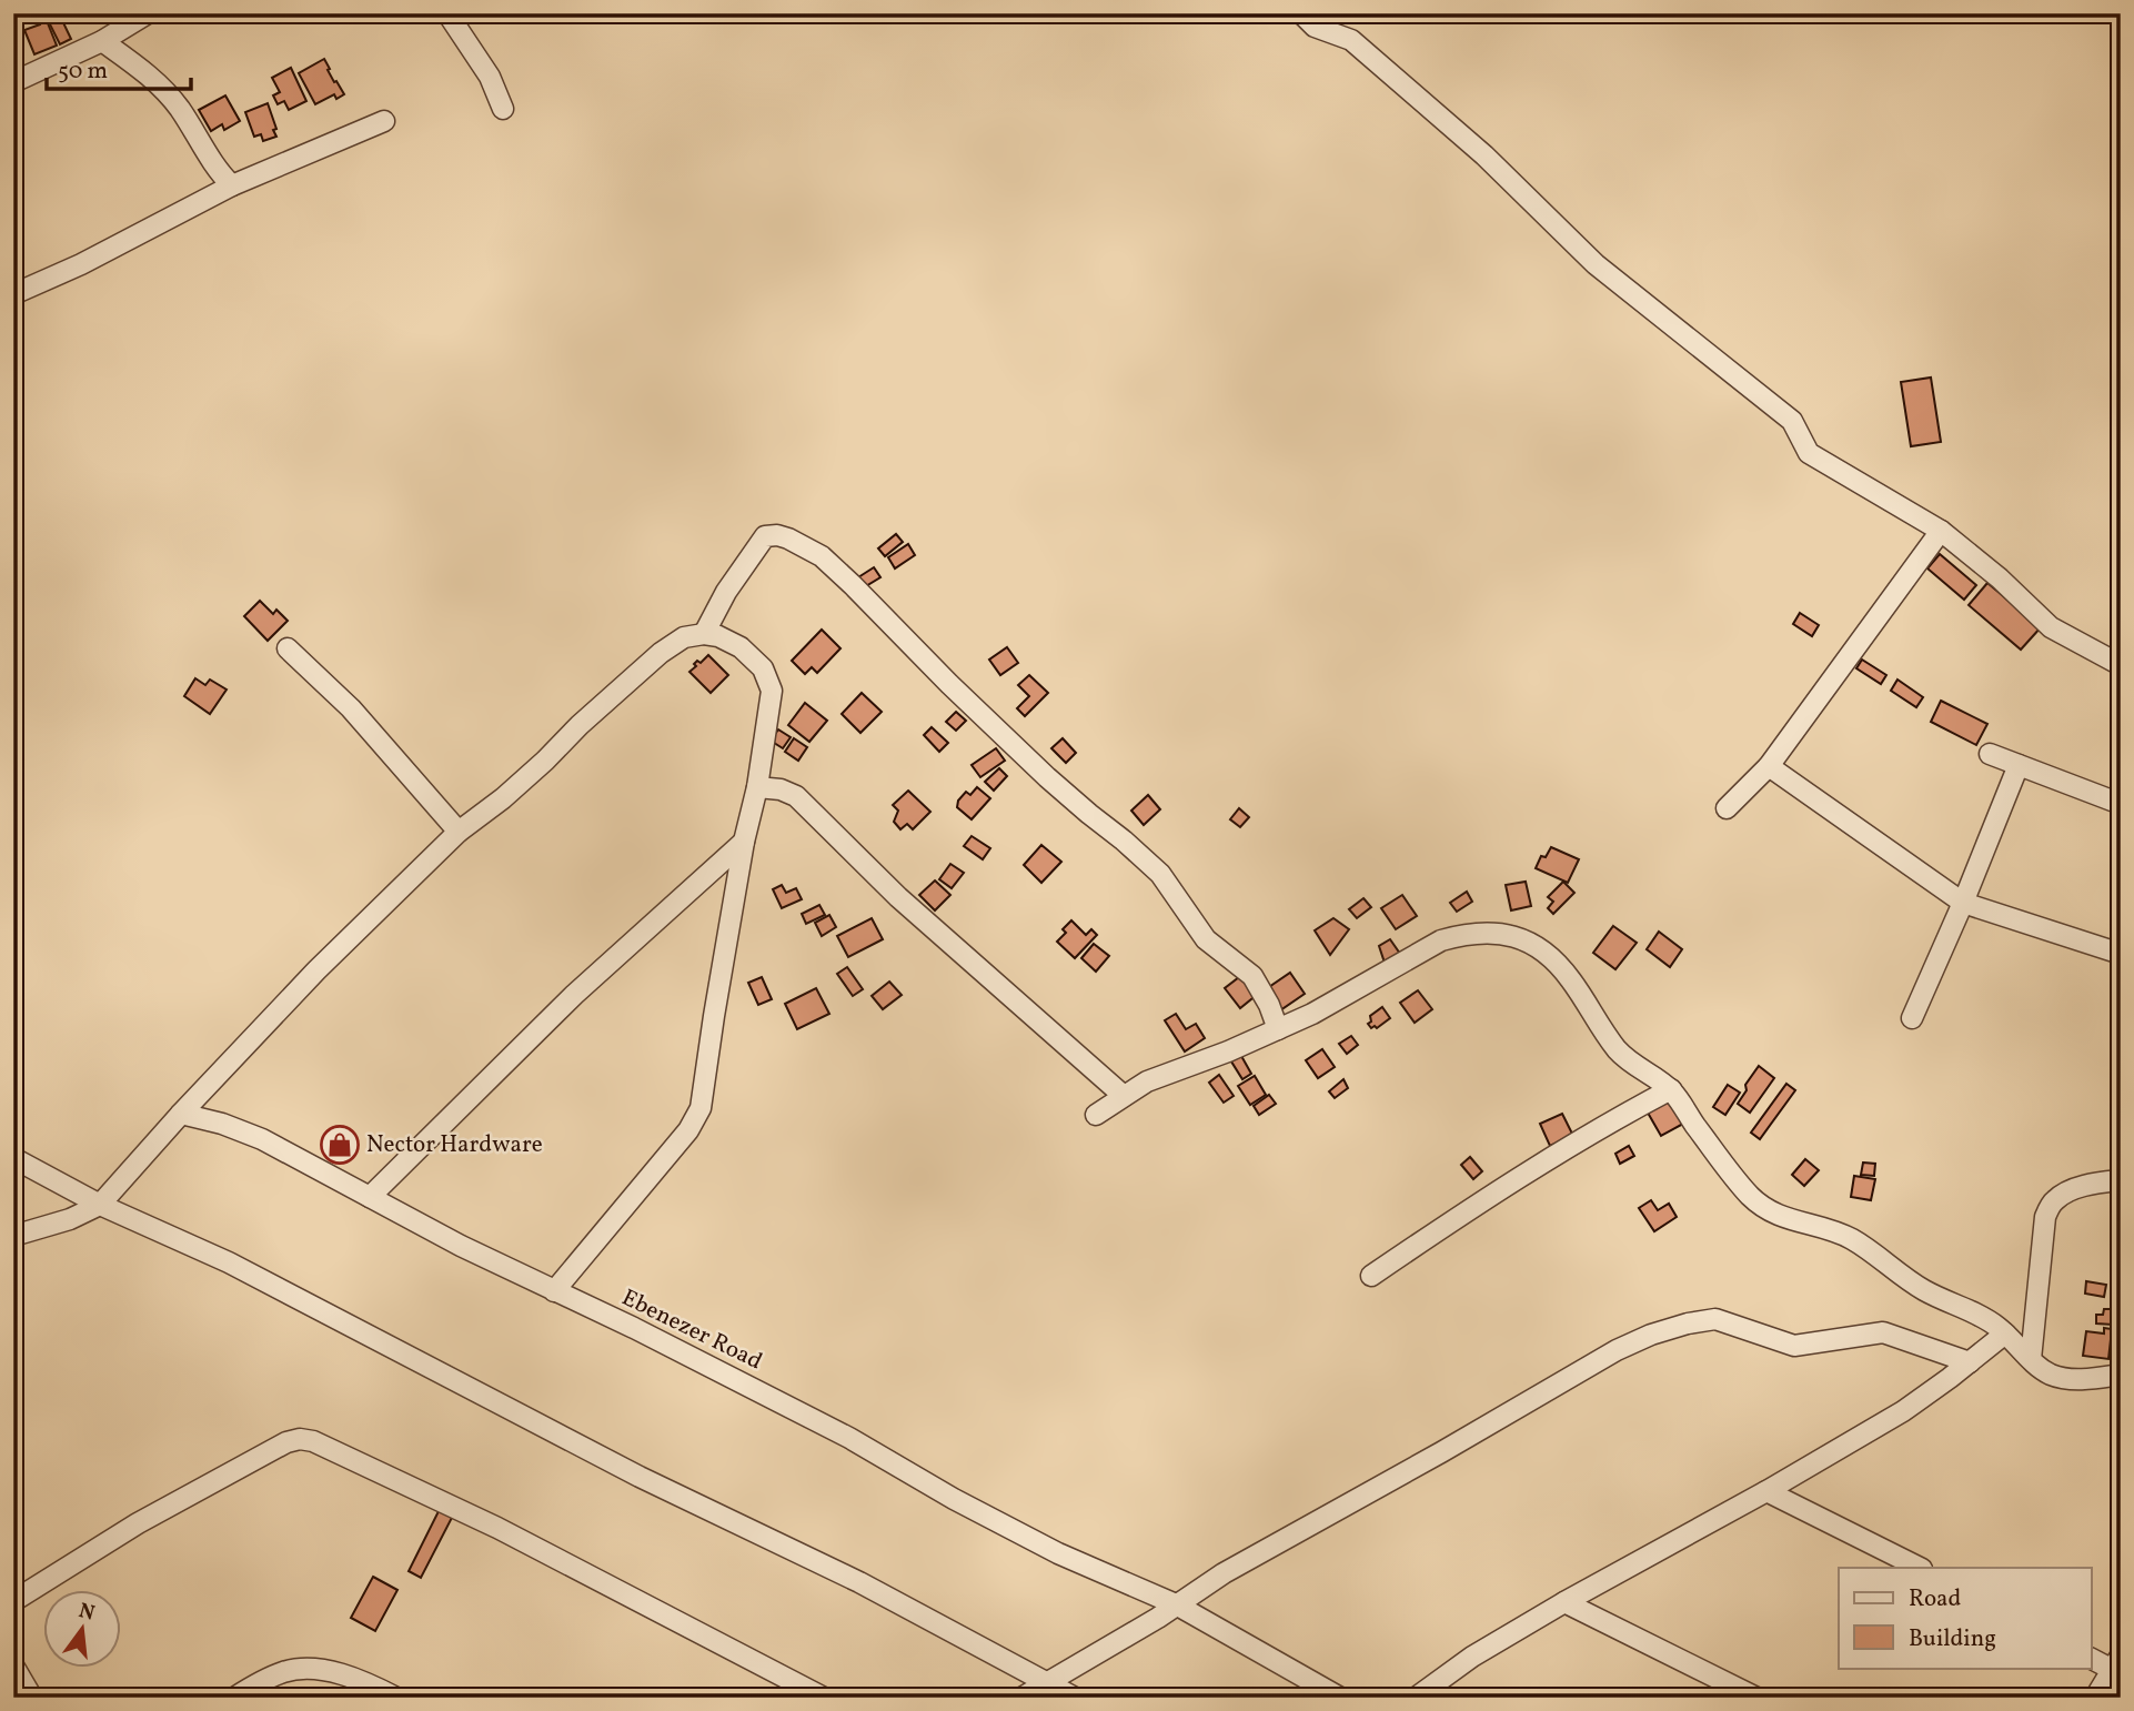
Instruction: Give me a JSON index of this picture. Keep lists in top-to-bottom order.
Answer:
{
  "streets": {
    "street": ["Ebenezer Road"]
  },
  "places": {
    "shop": ["Nector Hardware"]
  },
  "legend": ["Road", "Building"],
  "scale_bar": "50 m",
  "north": "top"
}
